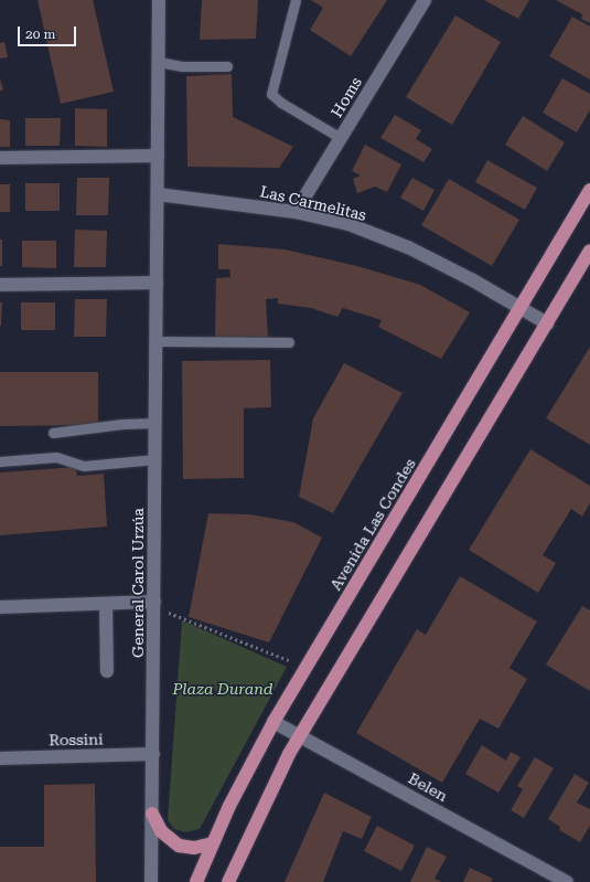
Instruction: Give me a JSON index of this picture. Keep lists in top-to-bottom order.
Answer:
{
  "streets": {
    "main road": ["Avenida Las Condes"],
    "street": [
      "Homs",
      "Las Carmelitas",
      "General Carol Urzúa",
      "Rossini",
      "Belen"
    ]
  },
  "crossings": [
    ["Homs", "Las Carmelitas"],
    ["Las Carmelitas", "Avenida Las Condes"],
    ["Las Carmelitas", "General Carol Urzúa"],
    ["Avenida Las Condes", "Belen"],
    ["General Carol Urzúa", "Rossini"]
  ],
  "parks": ["Plaza Durand"],
  "scale_bar": "20 m"
}
